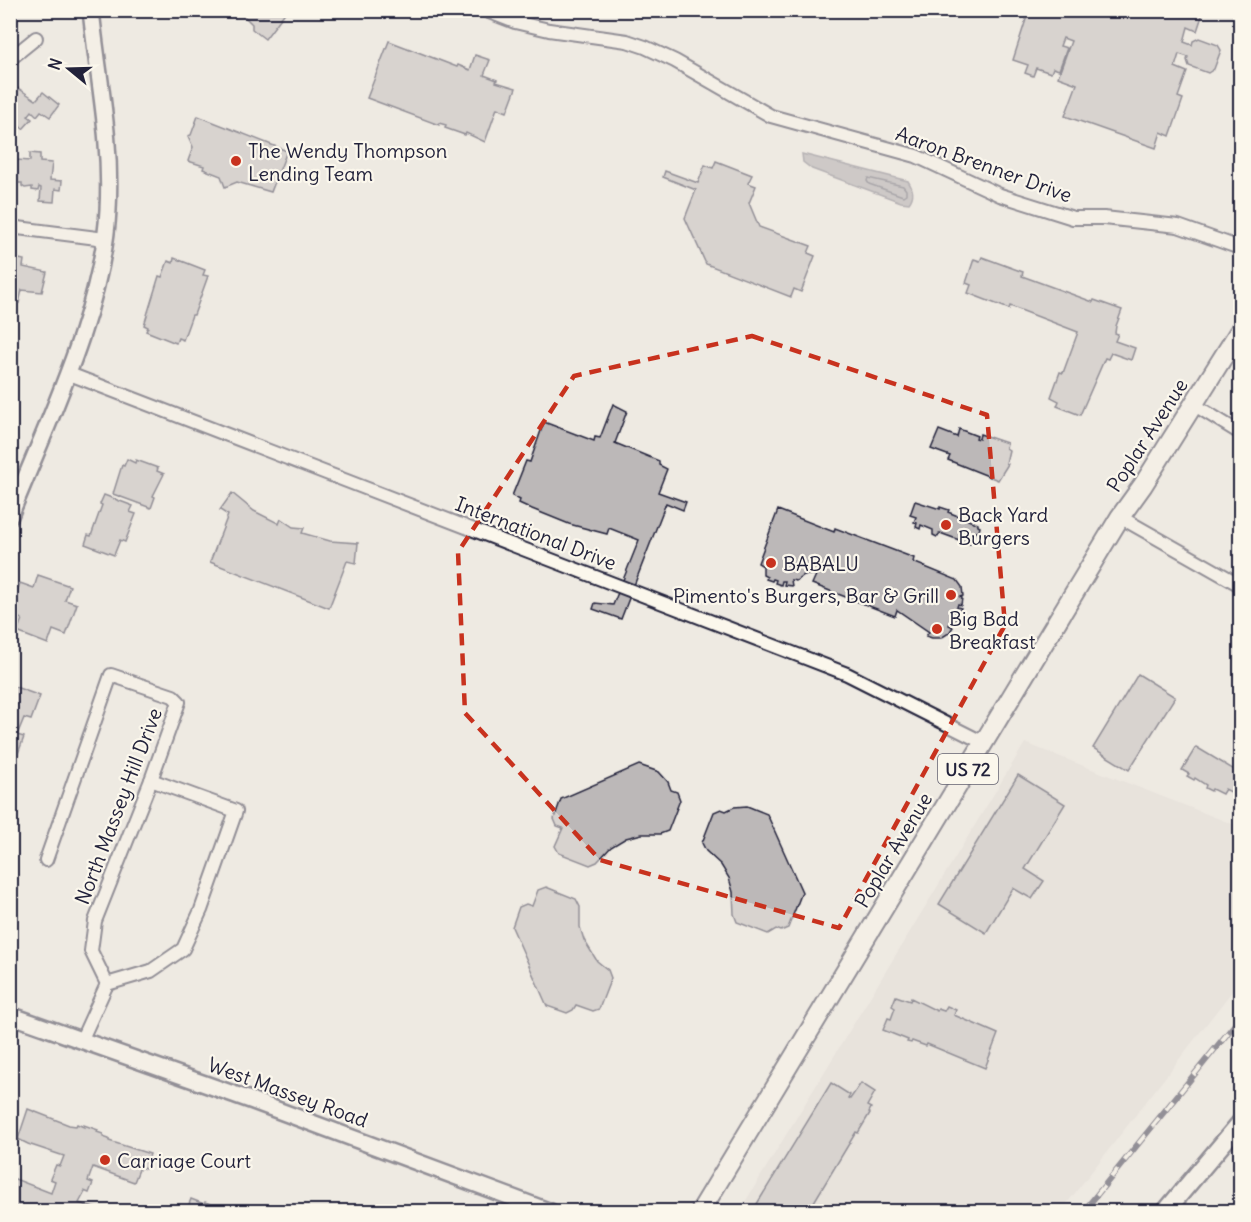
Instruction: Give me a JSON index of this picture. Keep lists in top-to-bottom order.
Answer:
{
  "streets": {
    "main road": ["Poplar Avenue", "US 72"],
    "street": [
      "Aaron Brenner Drive",
      "International Drive",
      "North Massey Hill Drive",
      "West Massey Road"
    ]
  },
  "crossings": [
    ["Poplar Avenue", "International Drive"]
  ],
  "places": [
    "The Wendy Thompson Lending Team",
    "Back Yard Burgers",
    "BABALU",
    "Pimento's Burgers, Bar & Grill",
    "Big Bad Breakfast",
    "Carriage Court"
  ],
  "north": "left"
}
